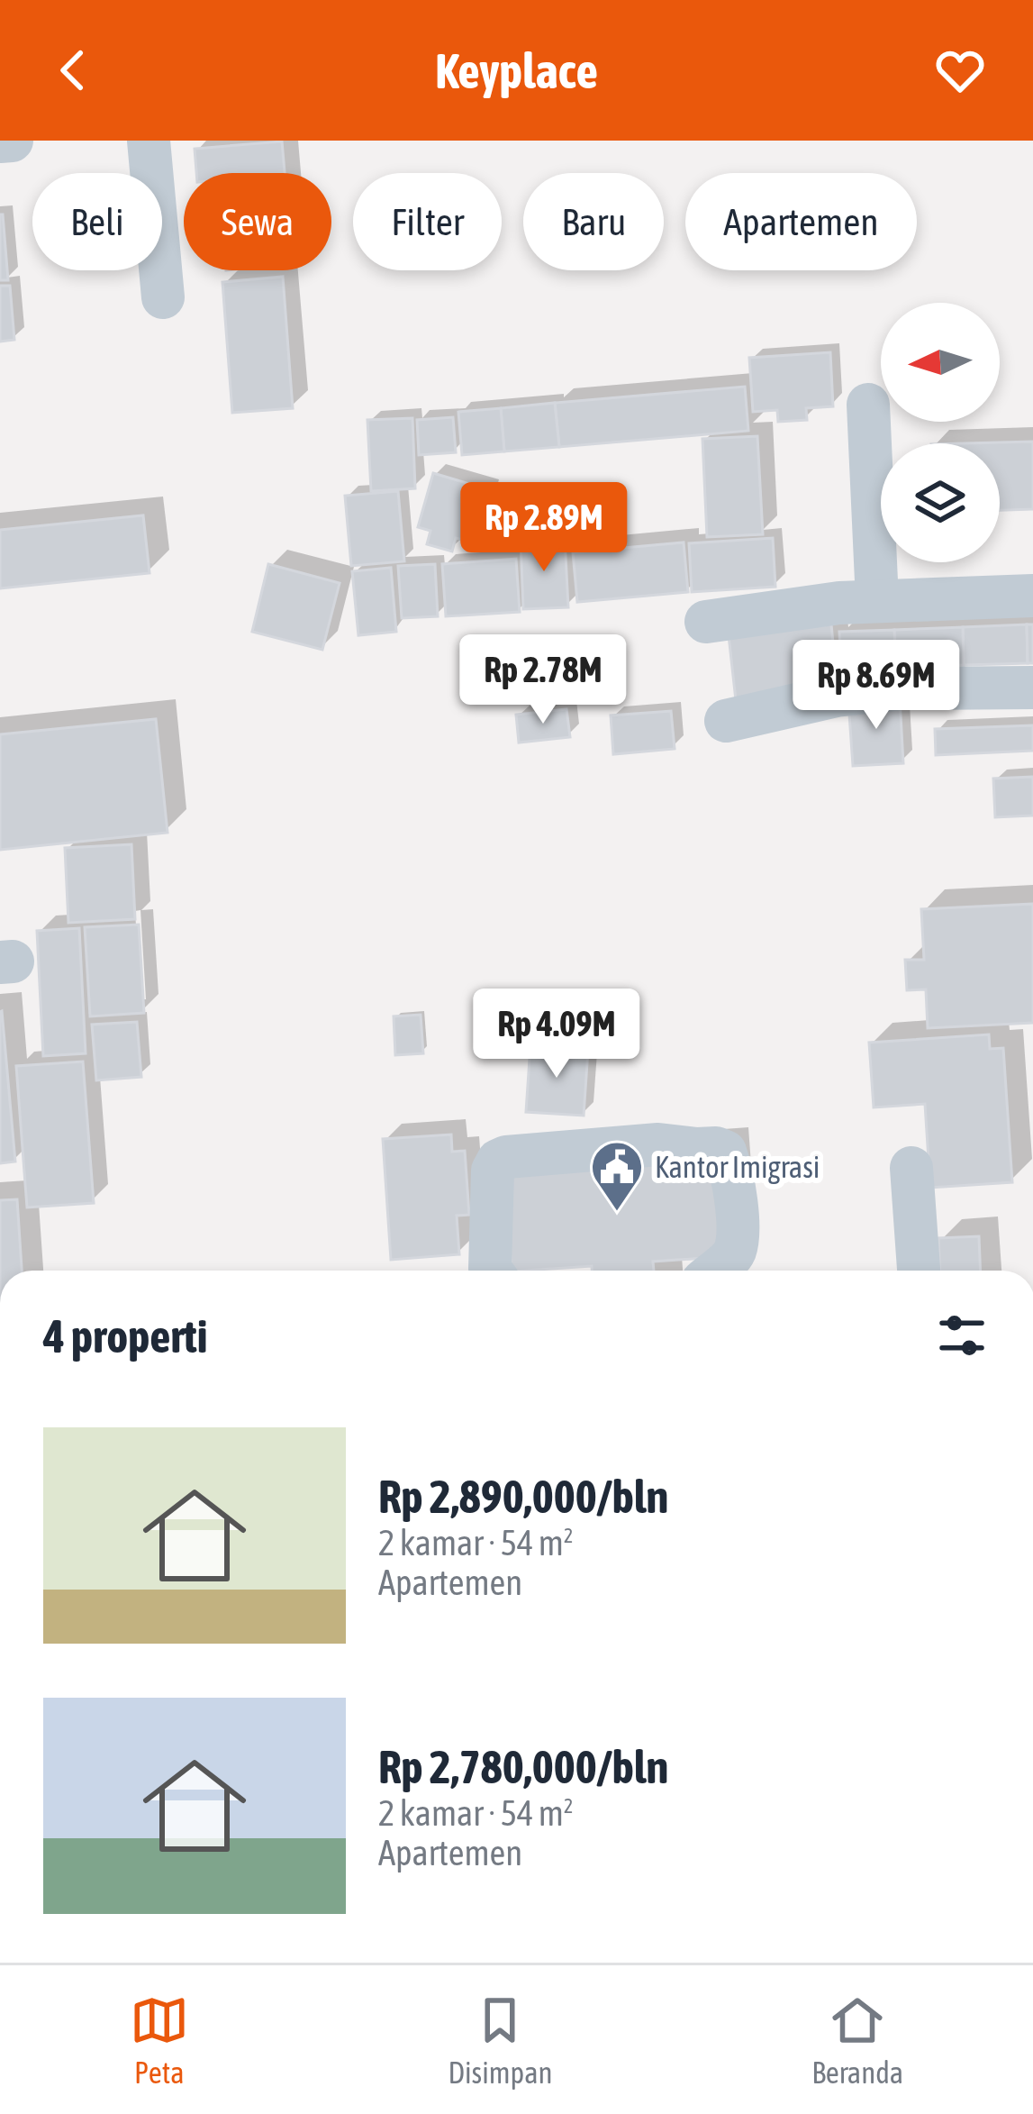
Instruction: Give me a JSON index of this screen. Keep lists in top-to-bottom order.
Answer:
{
  "places": {
    "public building": ["Kantor Imigrasi"]
  },
  "north": "left",
  "page": {
    "header": "Keyplace",
    "chip": [
      "Beli",
      "Sewa",
      "Filter",
      "Baru",
      "Apartemen"
    ],
    "price": [
      "Rp 2.89M",
      "Rp 2.78M",
      "Rp 8.69M",
      "Rp 4.09M"
    ],
    "heading": "4 properti",
    "list": [
      {
        "name": "Rp 2,890,000/bln",
        "note": "2 kamar · 54 m² · Apartemen"
      },
      {
        "name": "Rp 2,780,000/bln",
        "note": "2 kamar · 54 m² · Apartemen"
      }
    ],
    "tabs": ["Peta", "Disimpan", "Beranda"]
  }
}
